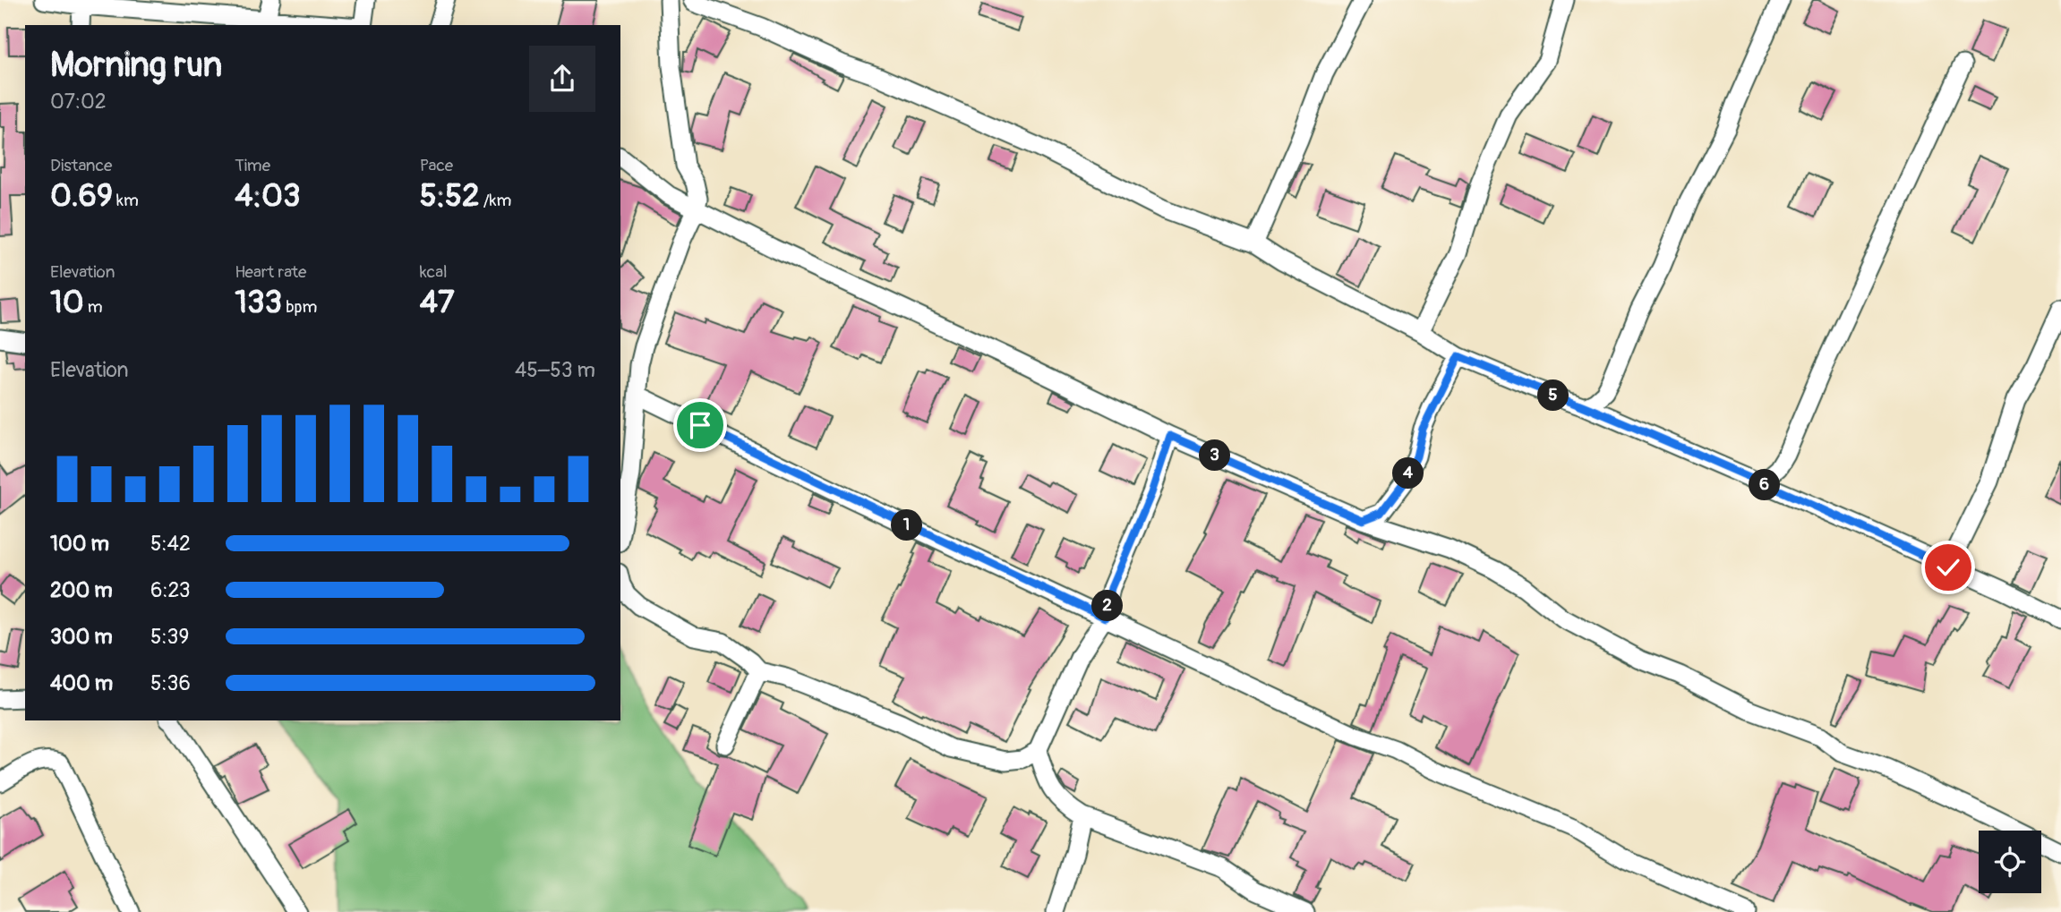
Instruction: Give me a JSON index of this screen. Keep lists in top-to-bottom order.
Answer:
{
  "page": {
    "heading": ["Morning run", "07:02"],
    "stats": [
      ["Distance", "0.69 km"],
      ["Time", "4:03"],
      ["Pace", "5:52 /km"],
      ["Elevation", "10 m"],
      ["Heart rate", "133 bpm"],
      ["kcal", "47"]
    ],
    "chart": ["Elevation", "45–53 m"],
    "pins": [
      "5",
      "3",
      "4",
      "6",
      "1",
      "2"
    ],
    "list": [
      {
        "name": "100 m",
        "note": "5:42"
      },
      {
        "name": "200 m",
        "note": "6:23"
      },
      {
        "name": "300 m",
        "note": "5:39"
      },
      {
        "name": "400 m",
        "note": "5:36"
      }
    ]
  }
}
